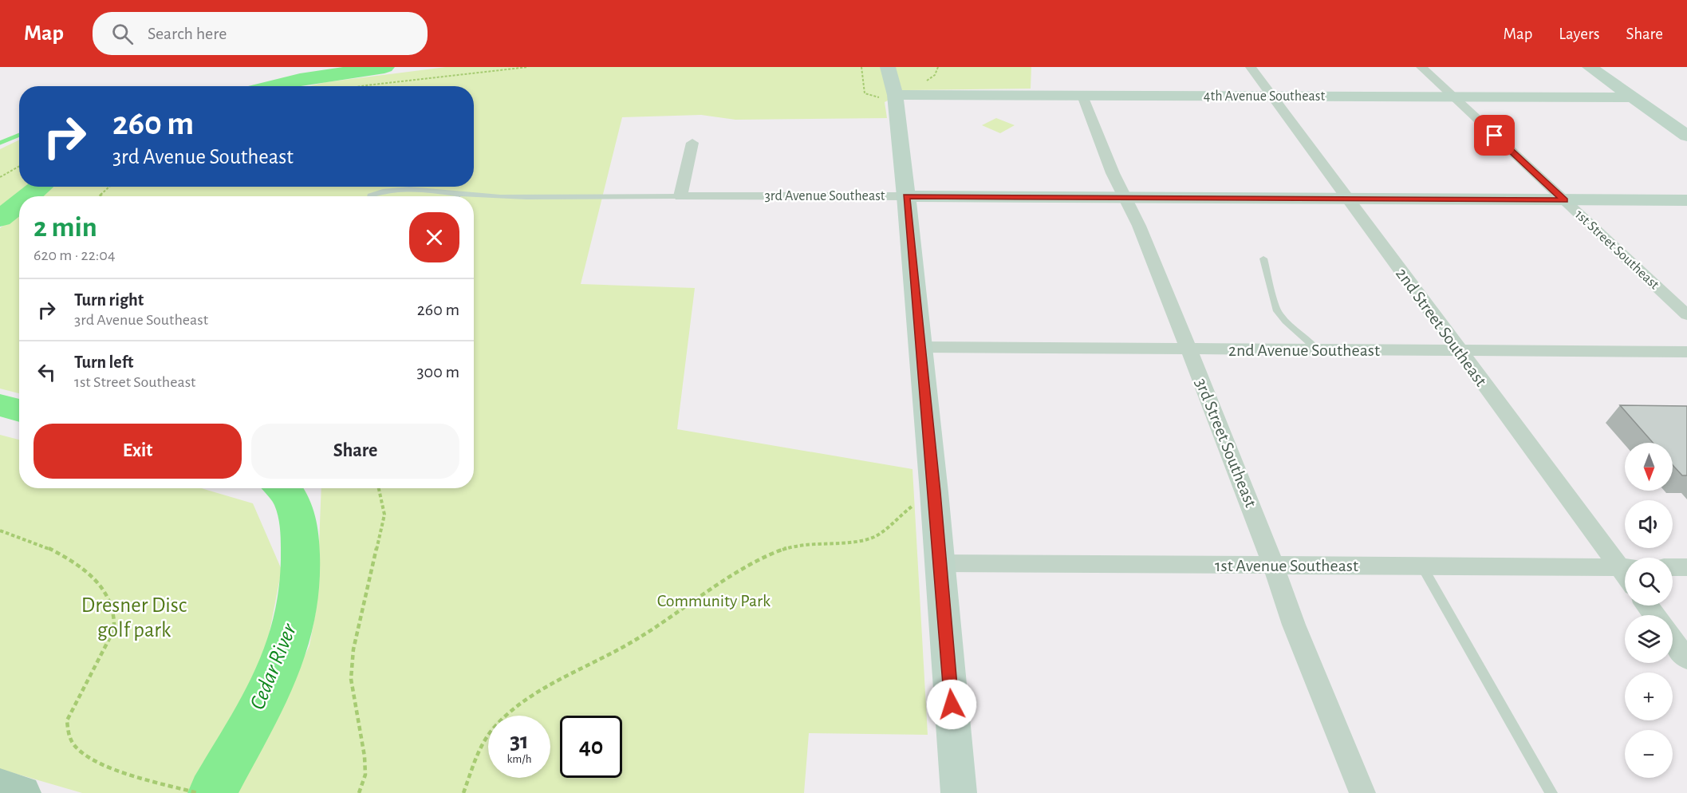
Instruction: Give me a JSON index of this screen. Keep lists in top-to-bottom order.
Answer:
{
  "streets": {
    "street": [
      "4th Avenue Southeast",
      "3rd Avenue Southeast",
      "1st Street Southeast",
      "2nd Street Southeast",
      "2nd Avenue Southeast",
      "3rd Street Southeast",
      "1st Avenue Southeast"
    ]
  },
  "crossings": [
    ["4th Avenue Southeast", "1st Street Southeast"],
    ["4th Avenue Southeast", "2nd Street Southeast"],
    ["4th Avenue Southeast", "3rd Street Southeast"],
    ["3rd Avenue Southeast", "1st Street Southeast"],
    ["3rd Avenue Southeast", "2nd Street Southeast"],
    ["3rd Avenue Southeast", "3rd Street Southeast"],
    ["2nd Street Southeast", "2nd Avenue Southeast"],
    ["2nd Avenue Southeast", "3rd Street Southeast"],
    ["3rd Street Southeast", "1st Avenue Southeast"]
  ],
  "water": ["Cedar River"],
  "parks": ["Community Park", "Dresner Disc golf park"],
  "north": "bottom",
  "page": {
    "header": "Map",
    "search": "Search here",
    "nav": ["Map", "Layers", "Share"],
    "turn": ["260 m", "3rd Avenue Southeast"],
    "heading": ["2 min", "620 m · 22:04"],
    "list": [
      {
        "name": "Turn right",
        "note": "3rd Avenue Southeast",
        "value": "260 m"
      },
      {
        "name": "Turn left",
        "note": "1st Street Southeast",
        "value": "300 m"
      }
    ],
    "buttons": ["Exit", "Share"],
    "map_buttons": ["+", "−"],
    "speed": "31 km/h",
    "limit": "40"
  }
}
